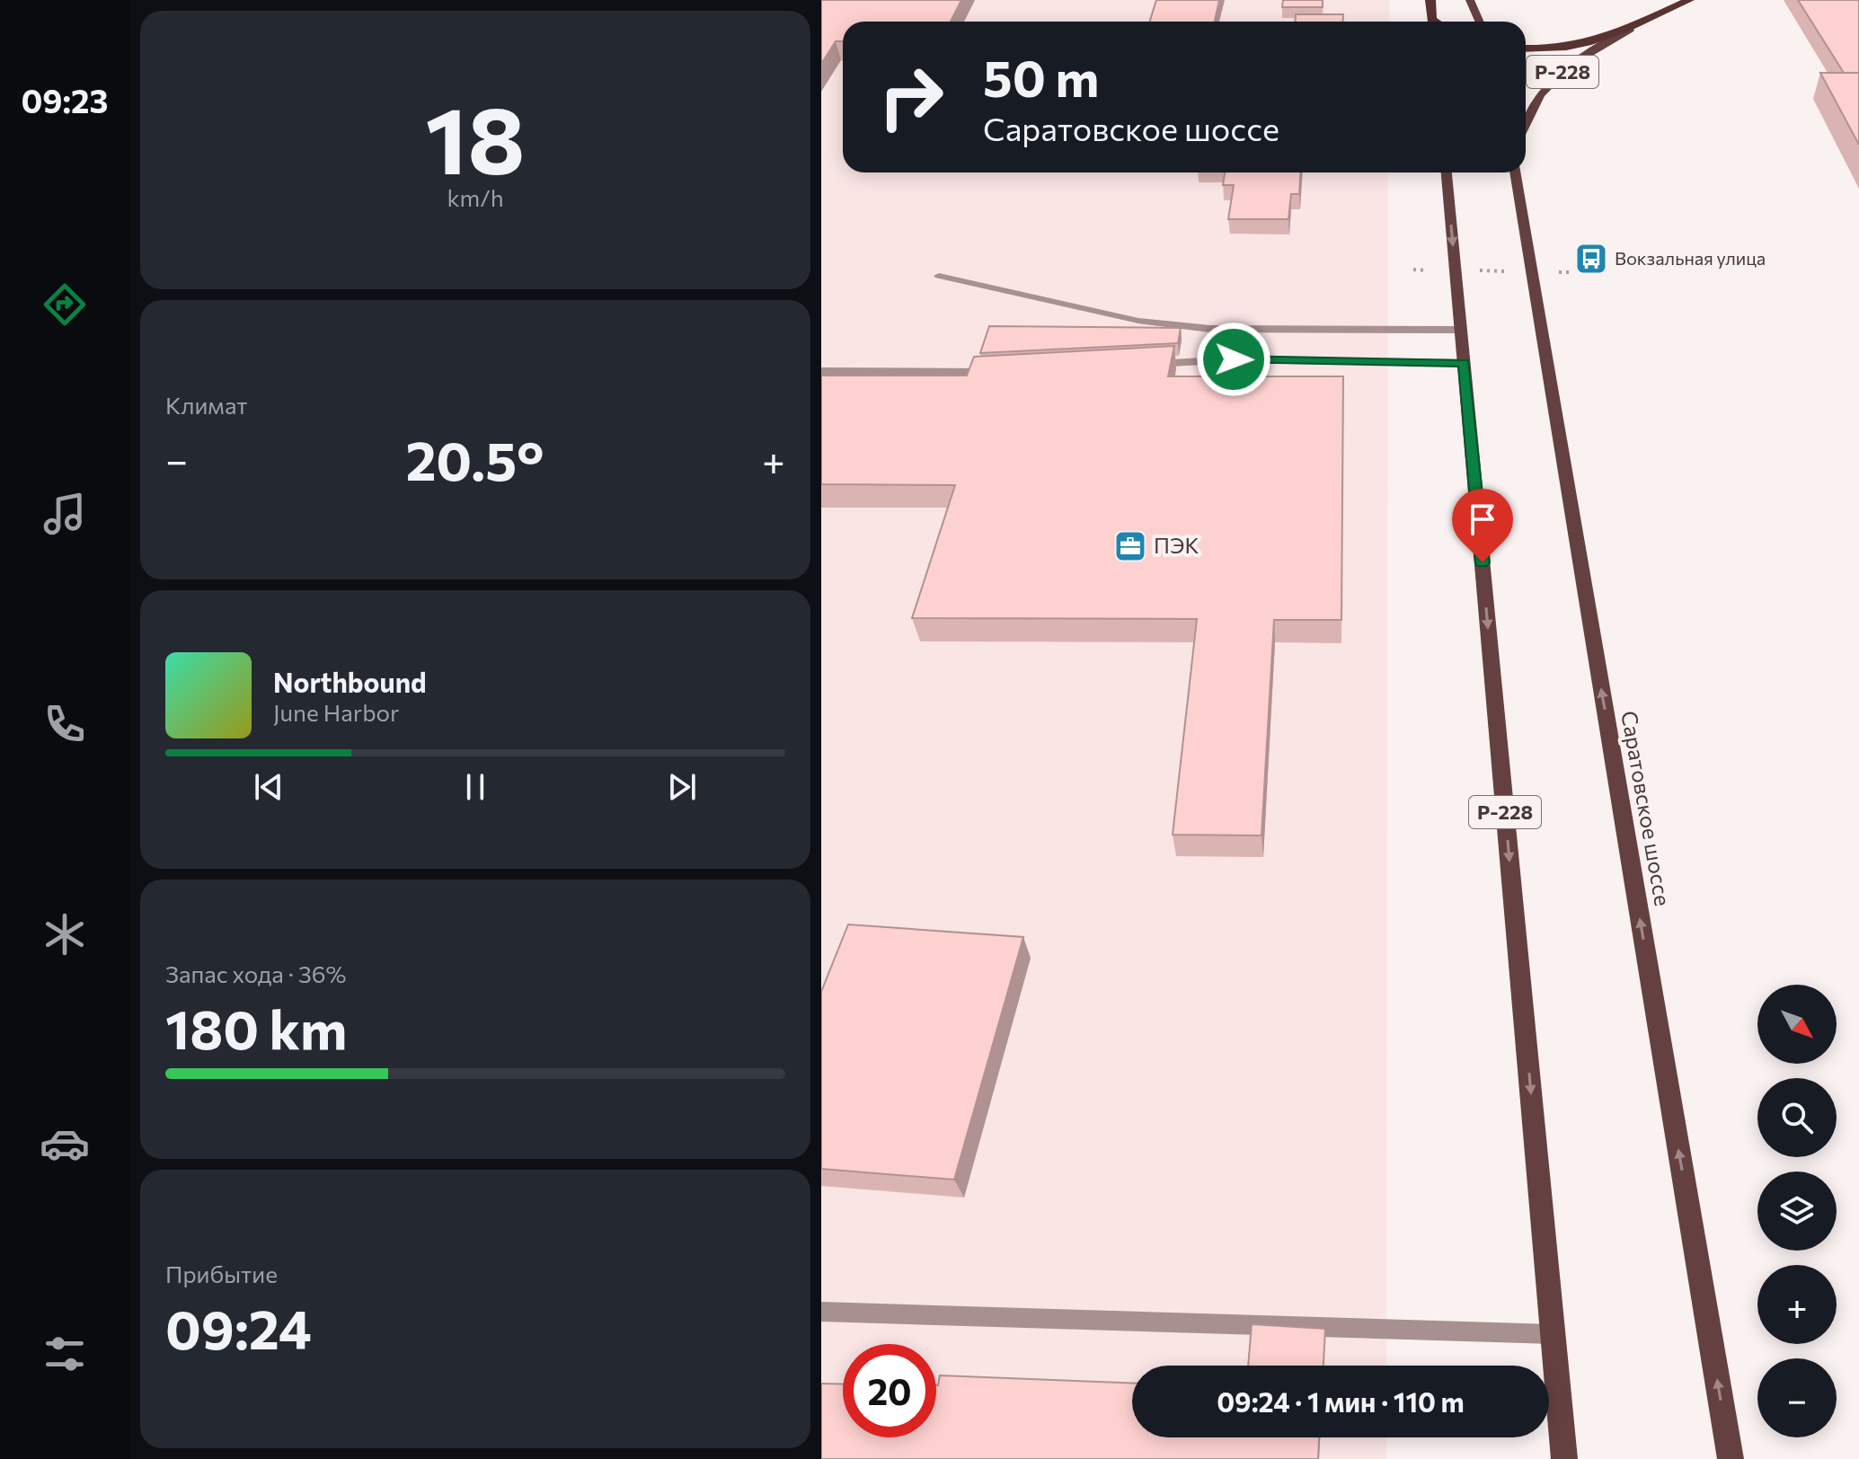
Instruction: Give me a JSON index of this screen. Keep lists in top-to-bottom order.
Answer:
{
  "streets": {
    "highway": ["Р-228"],
    "main road": ["Саратовское шоссе"]
  },
  "places": {
    "bus stop": ["Вокзальная улица"],
    "office": ["ПЭК"]
  },
  "north": "bottom right",
  "page": {
    "tabs": "09:23",
    "tile": [
      ["18", "km/h"],
      "Климат",
      ["Запас хода · 36%", "180 km"],
      ["Прибытие", "09:24"]
    ],
    "turn": ["50 m", "Саратовское шоссе"],
    "heat": ["−", "20.5°", "+"],
    "song": ["Northbound", "June Harbor"],
    "map_buttons": ["+", "−"],
    "limit": "20",
    "trip": "09:24 · 1 мин · 110 m"
  }
}
